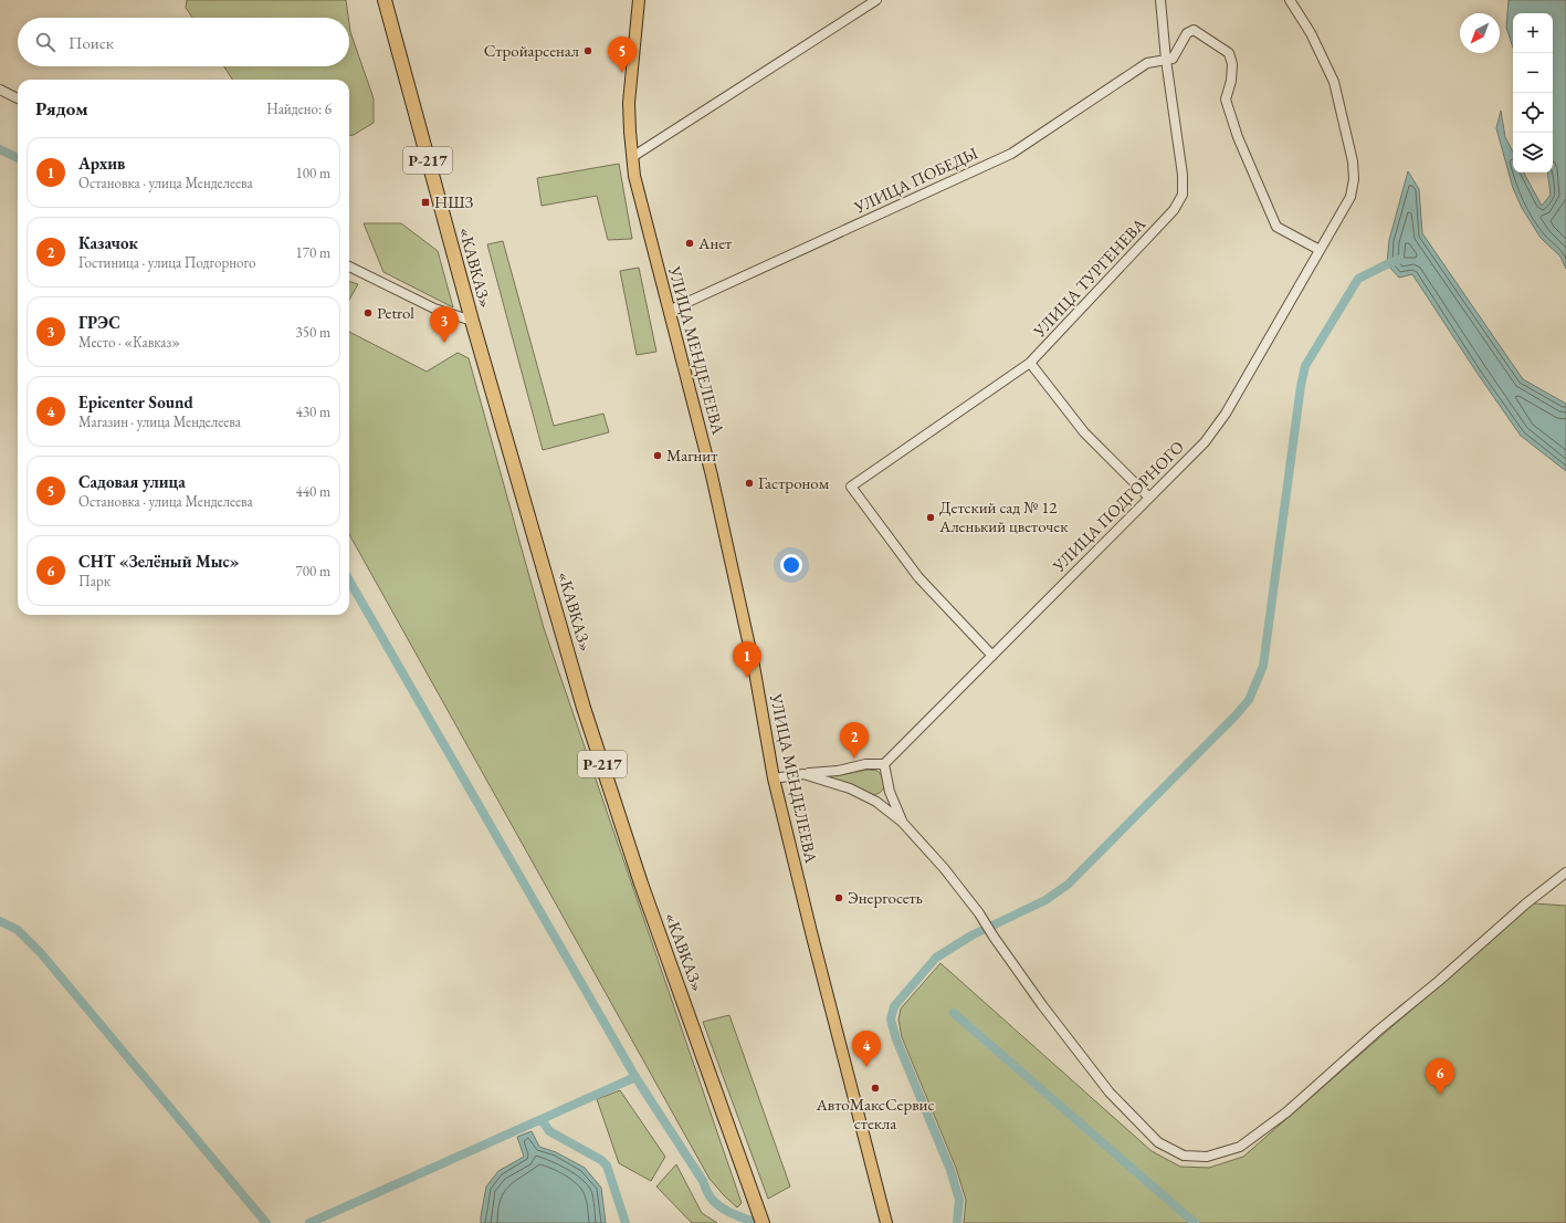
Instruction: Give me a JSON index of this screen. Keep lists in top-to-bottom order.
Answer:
{
  "streets": {
    "highway": ["Р-217", "«КАВКАЗ»"],
    "main road": ["УЛИЦА МЕНДЕЛЕЕВА"],
    "street": ["УЛИЦА ПОБЕДЫ", "УЛИЦА ТУРГЕНЕВА", "УЛИЦА ПОДГОРНОГО"]
  },
  "crossings": [
    ["УЛИЦА ПОБЕДЫ", "УЛИЦА ТУРГЕНЕВА"],
    ["УЛИЦА ПОБЕДЫ", "УЛИЦА МЕНДЕЛЕЕВА"],
    ["УЛИЦА ТУРГЕНЕВА", "УЛИЦА ПОДГОРНОГО"]
  ],
  "places": {
    "other": [
      "Стройарсенал",
      "Анет",
      "Petrol",
      "Магнит",
      "Гастроном",
      "Детский сад № 12 Аленький цветочек",
      "Энергосеть",
      "АвтоМаксСервис стекла"
    ],
    "transit": ["НШЗ"]
  },
  "north": "bottom left",
  "page": {
    "map_buttons": ["+", "−"],
    "search": "Поиск",
    "pins": [
      "5",
      "3",
      "1",
      "2",
      "4",
      "6"
    ],
    "heading": ["Рядом", "Найдено: 6"],
    "list": [
      {
        "mark": "1",
        "name": "Архив",
        "note": "Остановка · улица Менделеева",
        "value": "100 m"
      },
      {
        "mark": "2",
        "name": "Казачок",
        "note": "Гостиница · улица Подгорного",
        "value": "170 m"
      },
      {
        "mark": "3",
        "name": "ГРЭС",
        "note": "Место · «Кавказ»",
        "value": "350 m"
      },
      {
        "mark": "4",
        "name": "Epicenter Sound",
        "note": "Магазин · улица Менделеева",
        "value": "430 m"
      },
      {
        "mark": "5",
        "name": "Садовая улица",
        "note": "Остановка · улица Менделеева",
        "value": "440 m"
      },
      {
        "mark": "6",
        "name": "СНТ «Зелёный Мыс»",
        "note": "Парк",
        "value": "700 m"
      }
    ]
  }
}
